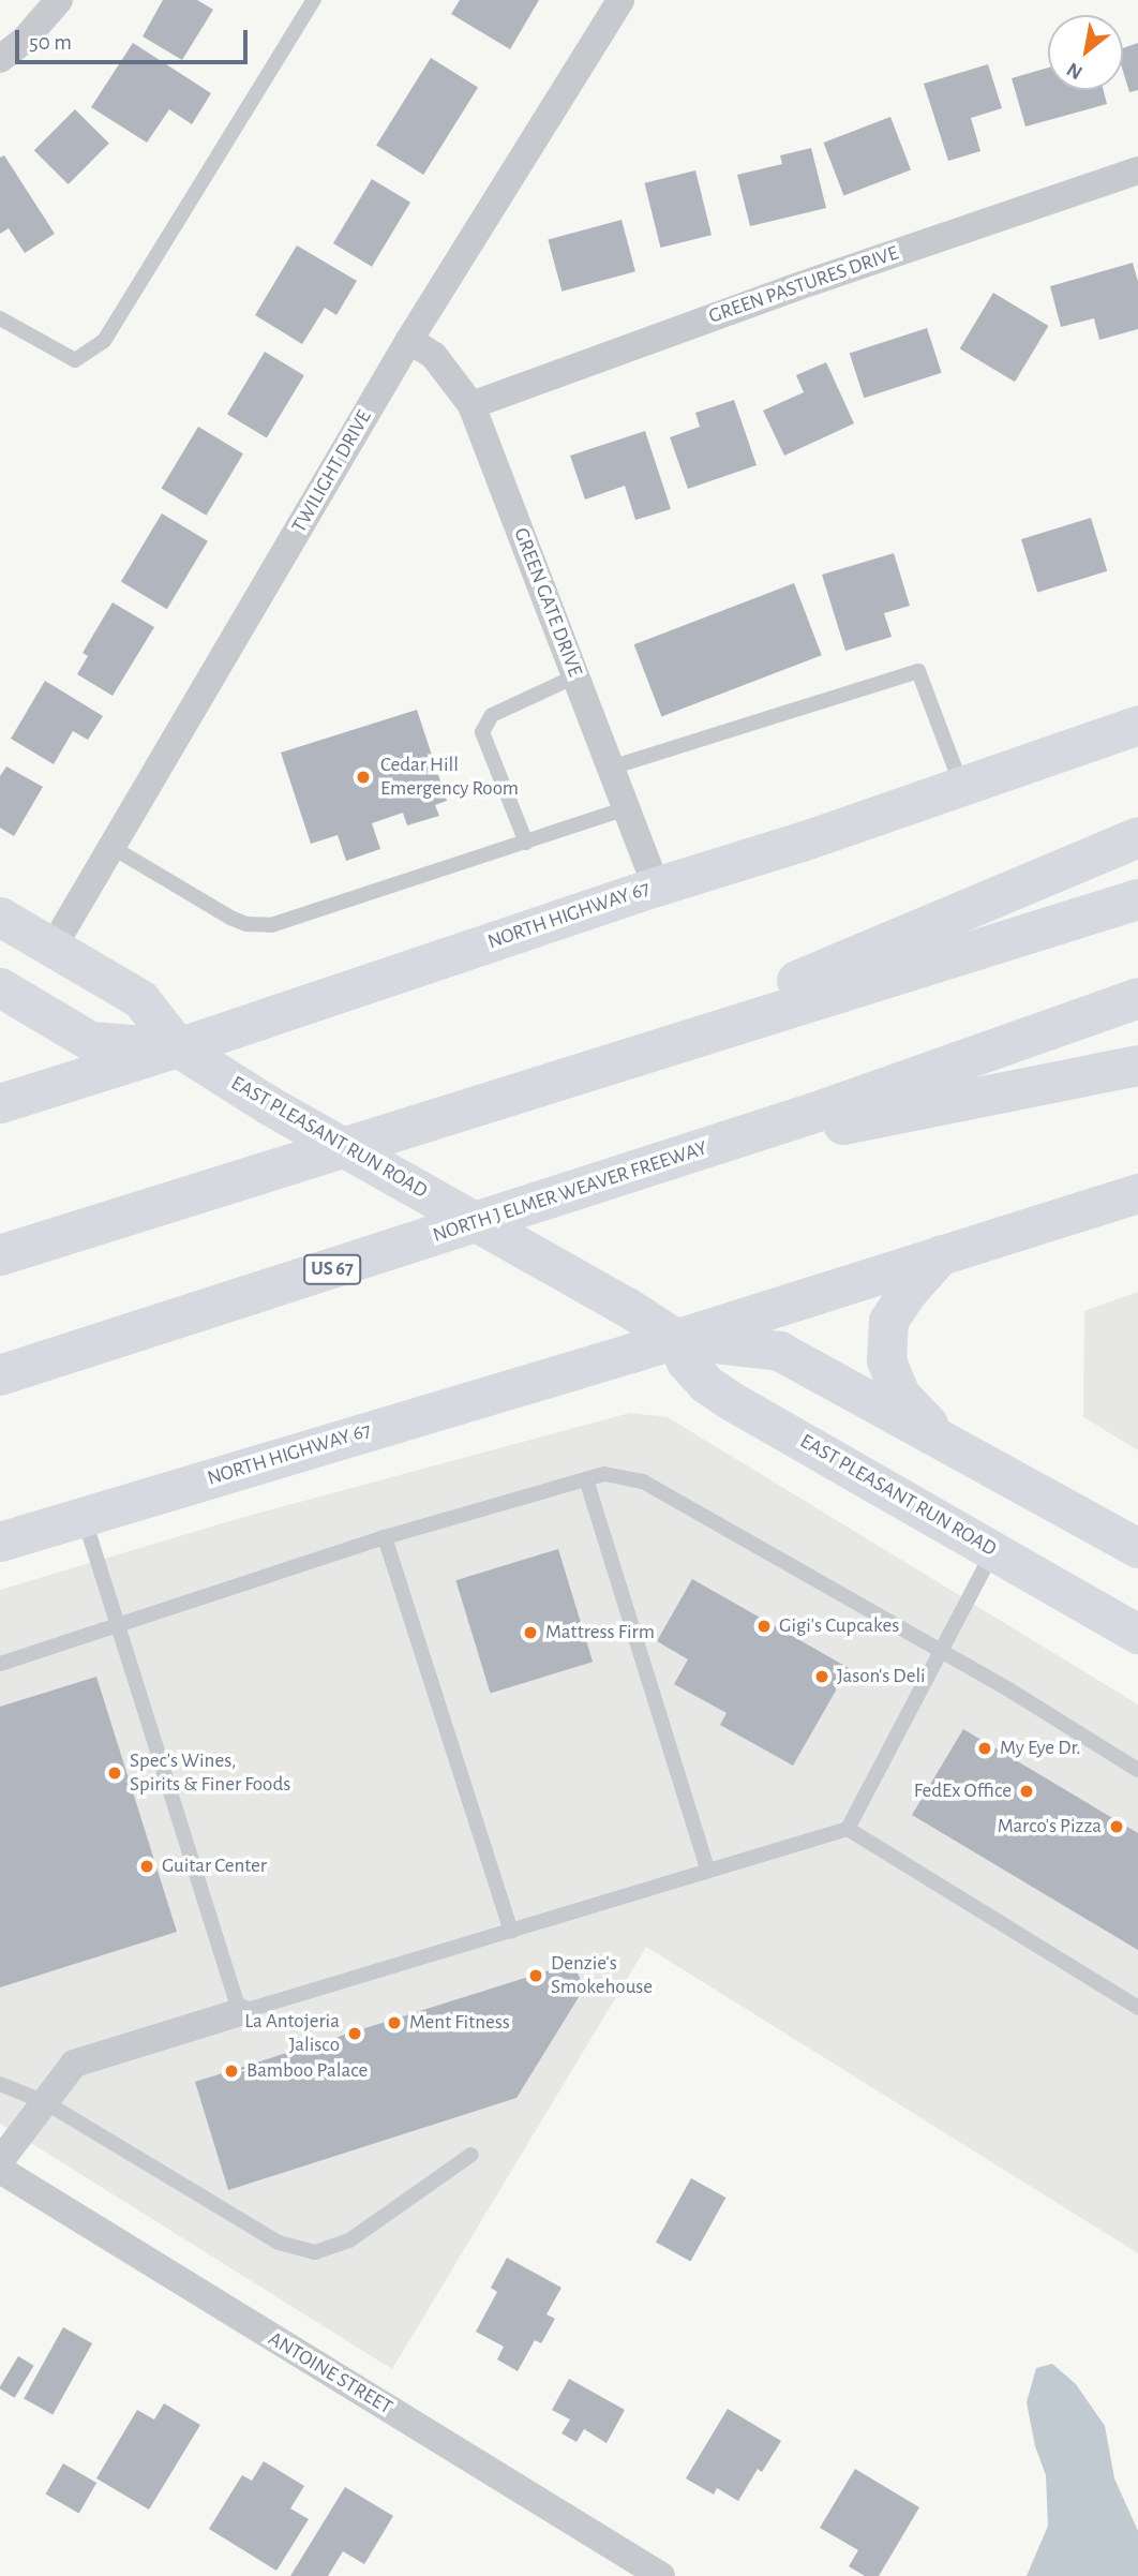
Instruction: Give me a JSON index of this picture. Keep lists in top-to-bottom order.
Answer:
{
  "streets": {
    "highway": ["NORTH J ELMER WEAVER FREEWAY", "US 67"],
    "main road": ["NORTH HIGHWAY 67", "EAST PLEASANT RUN ROAD"],
    "street": [
      "GREEN PASTURES DRIVE",
      "TWILIGHT DRIVE",
      "GREEN GATE DRIVE",
      "ANTOINE STREET"
    ]
  },
  "crossings": [
    ["GREEN PASTURES DRIVE", "GREEN GATE DRIVE"],
    ["TWILIGHT DRIVE", "GREEN GATE DRIVE"],
    ["TWILIGHT DRIVE", "EAST PLEASANT RUN ROAD"],
    ["GREEN GATE DRIVE", "NORTH HIGHWAY 67"],
    ["NORTH HIGHWAY 67", "EAST PLEASANT RUN ROAD"]
  ],
  "places": [
    "Cedar Hill Emergency Room",
    "Gigi's Cupcakes",
    "Mattress Firm",
    "Jason's Deli",
    "My Eye Dr.",
    "Spec's Wines, Spirits & Finer Foods",
    "FedEx Office",
    "Marco's Pizza",
    "Guitar Center",
    "Denzie's Smokehouse",
    "Ment Fitness",
    "La Antojeria Jalisco",
    "Bamboo Palace"
  ],
  "scale_bar": "50 m",
  "north": "bottom left"
}
